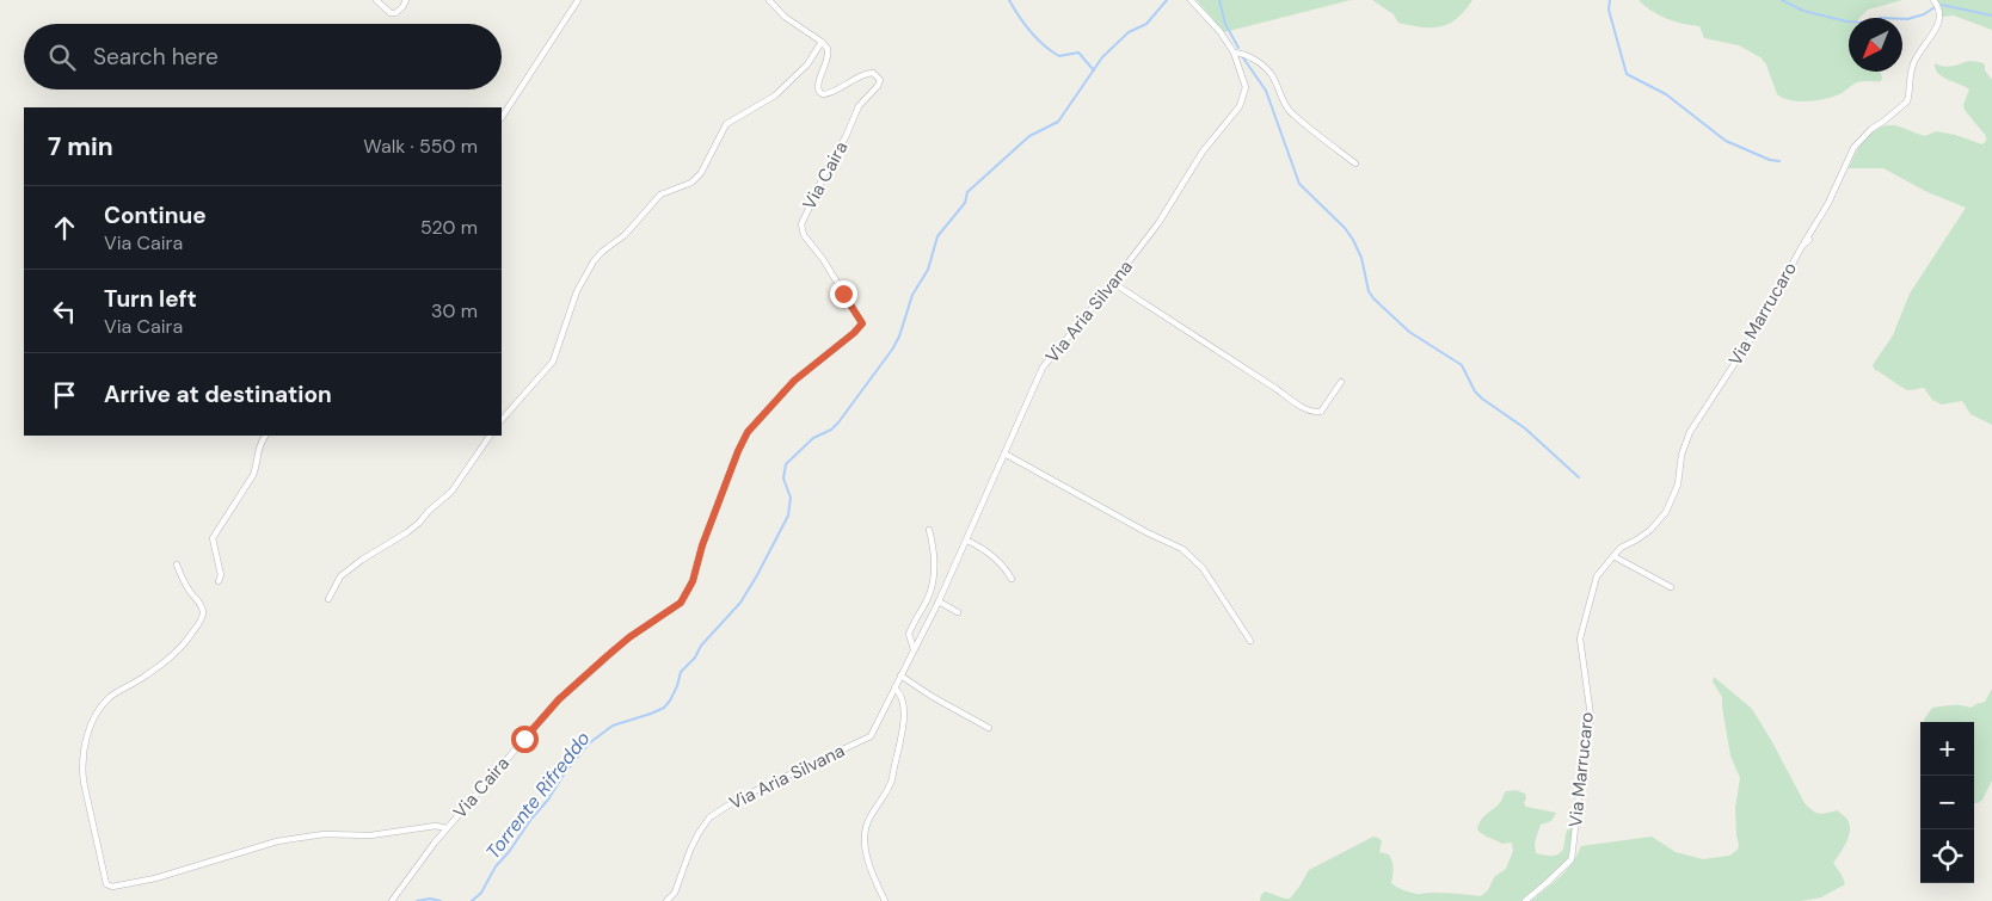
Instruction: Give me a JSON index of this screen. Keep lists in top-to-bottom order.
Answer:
{
  "streets": {
    "street": ["Via Caira", "Via Aria Silvana", "Via Marrucaro"]
  },
  "water": ["Torrente Rifreddo"],
  "north": "bottom left",
  "page": {
    "search": "Search here",
    "heading": ["7 min", "Walk · 550 m"],
    "list": [
      ["Continue", "Via Caira", "520 m"],
      ["Turn left", "Via Caira", "30 m"],
      "Arrive at destination"
    ],
    "map_buttons": ["+", "−"]
  }
}
